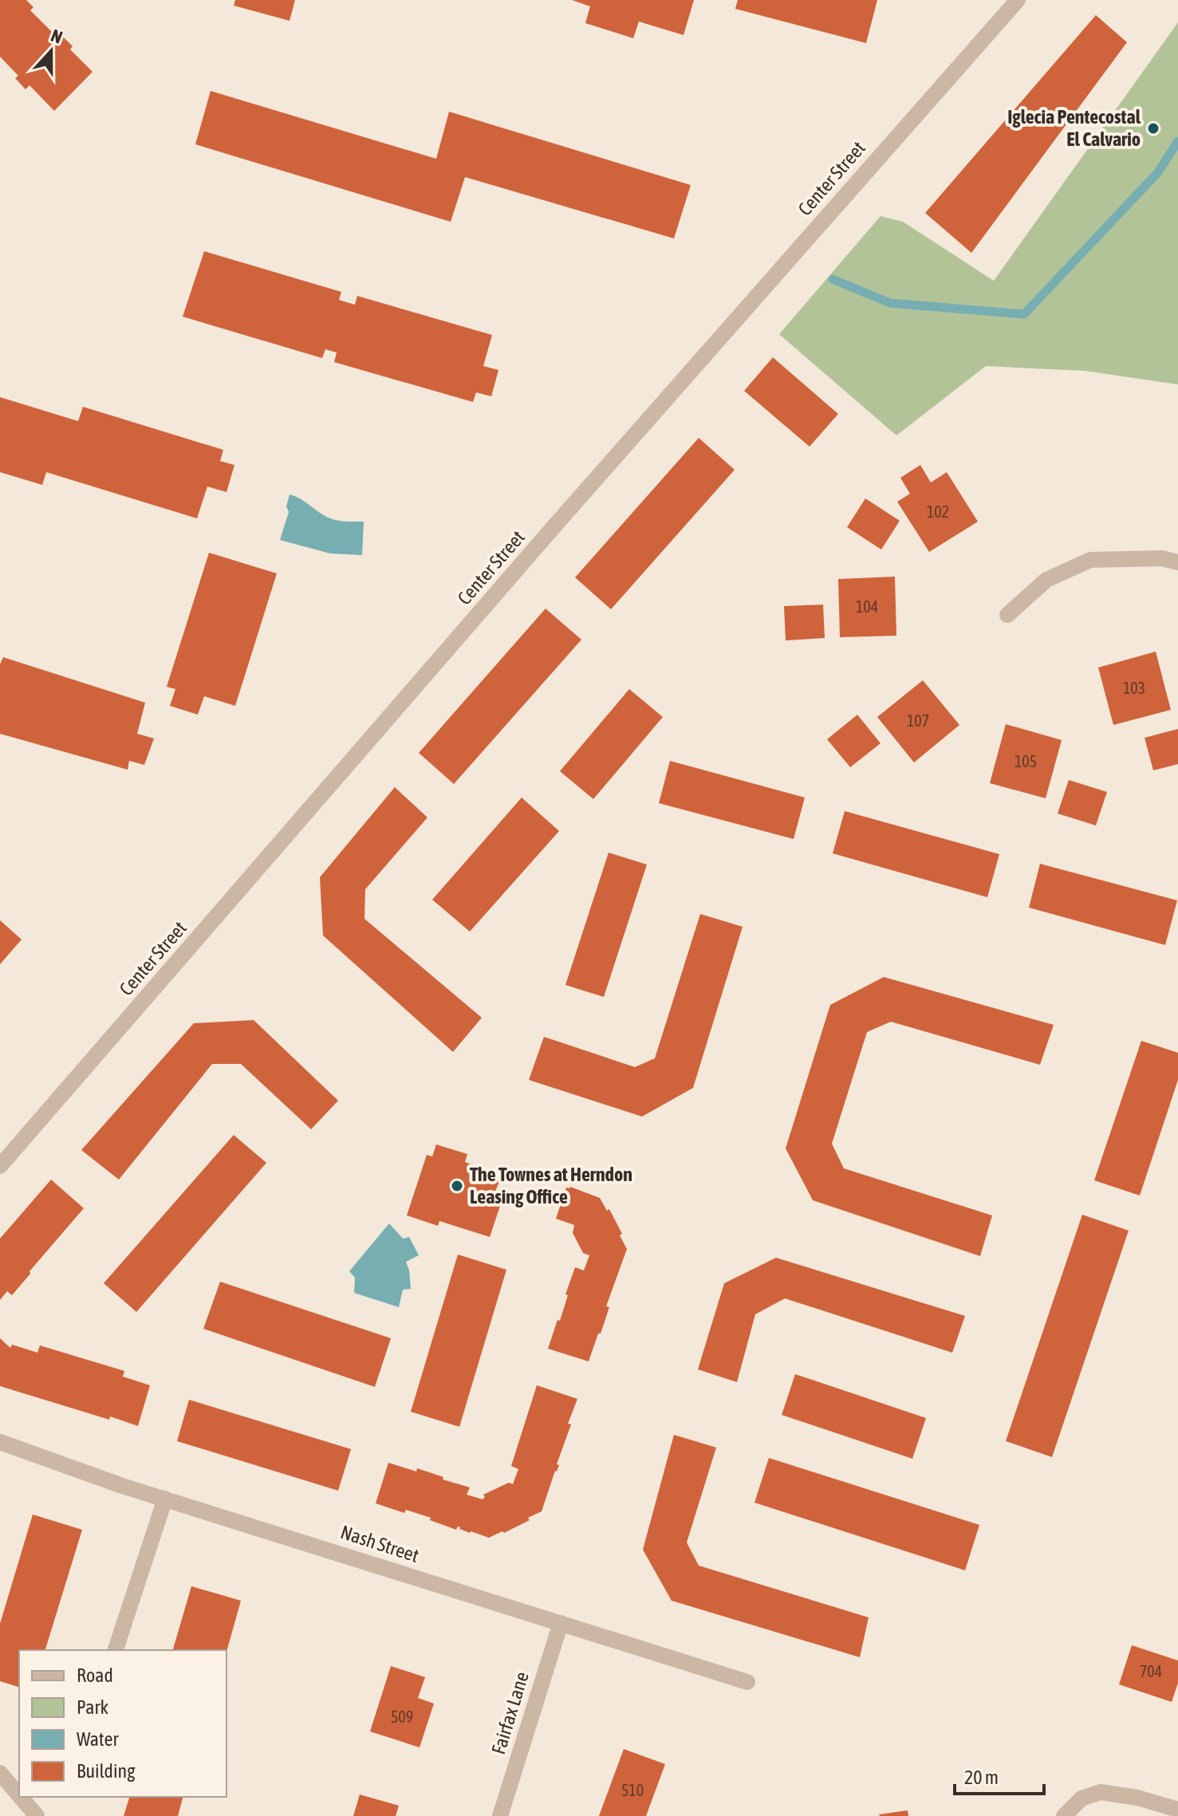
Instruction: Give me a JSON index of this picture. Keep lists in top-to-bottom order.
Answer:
{
  "streets": {
    "street": ["Center Street", "Nash Street", "Fairfax Lane"]
  },
  "crossings": [
    ["Nash Street", "Fairfax Lane"]
  ],
  "places": ["Iglecia Pentecostal El Calvario", "The Townes at Herndon Leasing Office"],
  "house_numbers": [
    "102",
    "104",
    "103",
    "107",
    "105",
    "704",
    "509",
    "510"
  ],
  "legend": [
    "Road",
    "Park",
    "Water",
    "Building"
  ],
  "scale_bar": "20 m",
  "north": "top"
}
